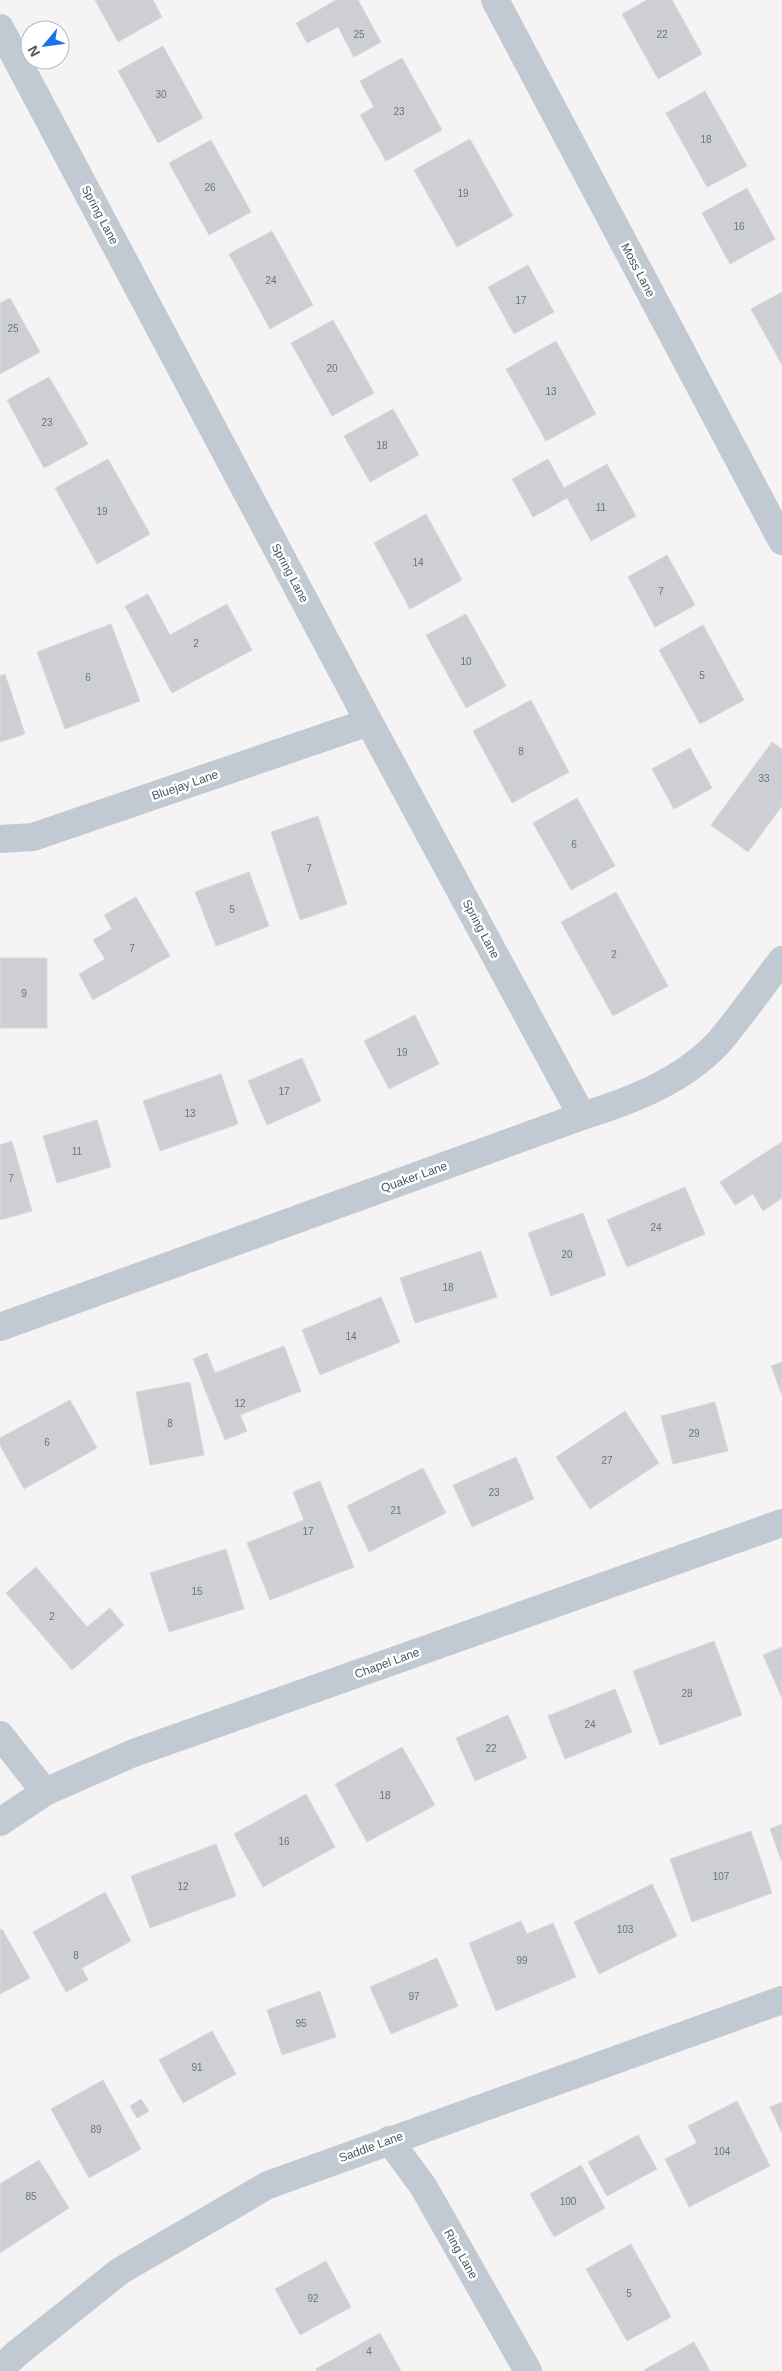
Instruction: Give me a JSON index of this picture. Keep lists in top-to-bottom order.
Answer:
{
  "streets": {
    "street": [
      "Spring Lane",
      "Moss Lane",
      "Bluejay Lane",
      "Quaker Lane",
      "Chapel Lane",
      "Saddle Lane",
      "Ring Lane"
    ]
  },
  "crossings": [
    ["Spring Lane", "Bluejay Lane"],
    ["Spring Lane", "Quaker Lane"],
    ["Saddle Lane", "Ring Lane"]
  ],
  "house_numbers": [
    "25",
    "22",
    "30",
    "23",
    "18",
    "26",
    "19",
    "16",
    "24",
    "17",
    "25",
    "20",
    "13",
    "23",
    "18",
    "11",
    "19",
    "14",
    "7",
    "2",
    "10",
    "5",
    "6",
    "8",
    "33",
    "6",
    "7",
    "5",
    "7",
    "2",
    "9",
    "19",
    "17",
    "13",
    "11",
    "7",
    "24",
    "20",
    "18",
    "14",
    "12",
    "8",
    "29",
    "6",
    "27",
    "23",
    "21",
    "17",
    "15",
    "2",
    "28",
    "24",
    "22",
    "18",
    "16",
    "107",
    "12",
    "103",
    "8",
    "99",
    "97",
    "95",
    "91",
    "89",
    "104",
    "85",
    "100",
    "5",
    "92",
    "4"
  ],
  "north": "bottom left"
}
